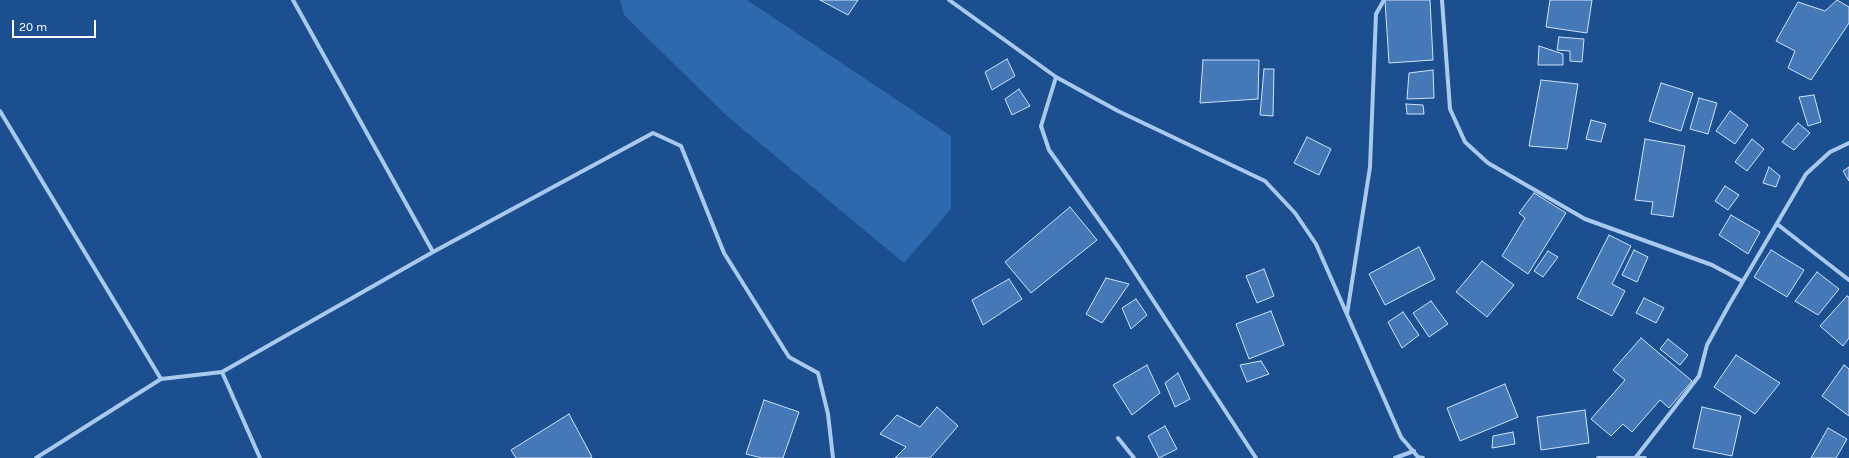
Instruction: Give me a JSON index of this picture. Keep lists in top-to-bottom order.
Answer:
{
  "scale_bar": "20 m"
}
